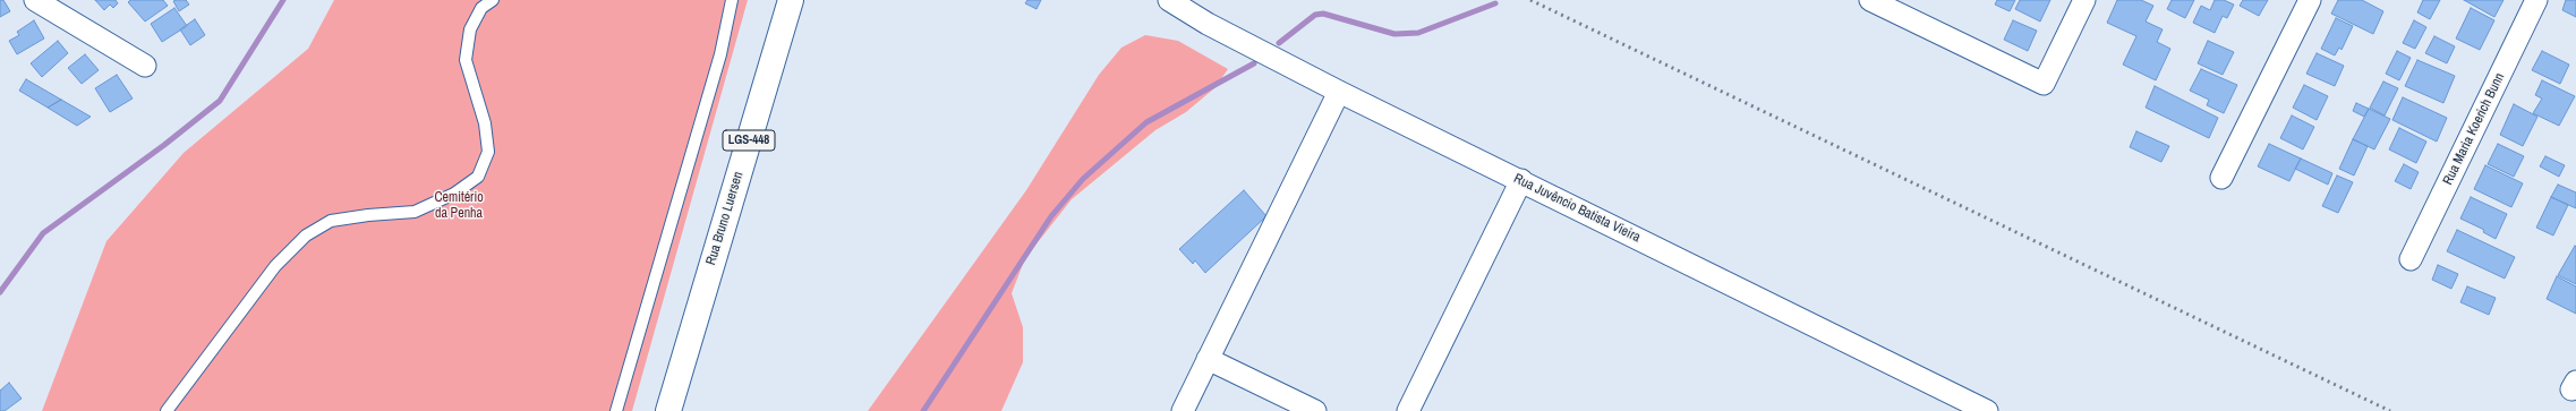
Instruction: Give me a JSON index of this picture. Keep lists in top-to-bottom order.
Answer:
{
  "streets": {
    "main road": ["LGS-448", "Rua Bruno Luersen"],
    "street": ["Rua Maria Koerich Bunn", "Rua Juvêncio Batista Vieira"]
  },
  "parks": ["Cemitério da Penha"]
}
